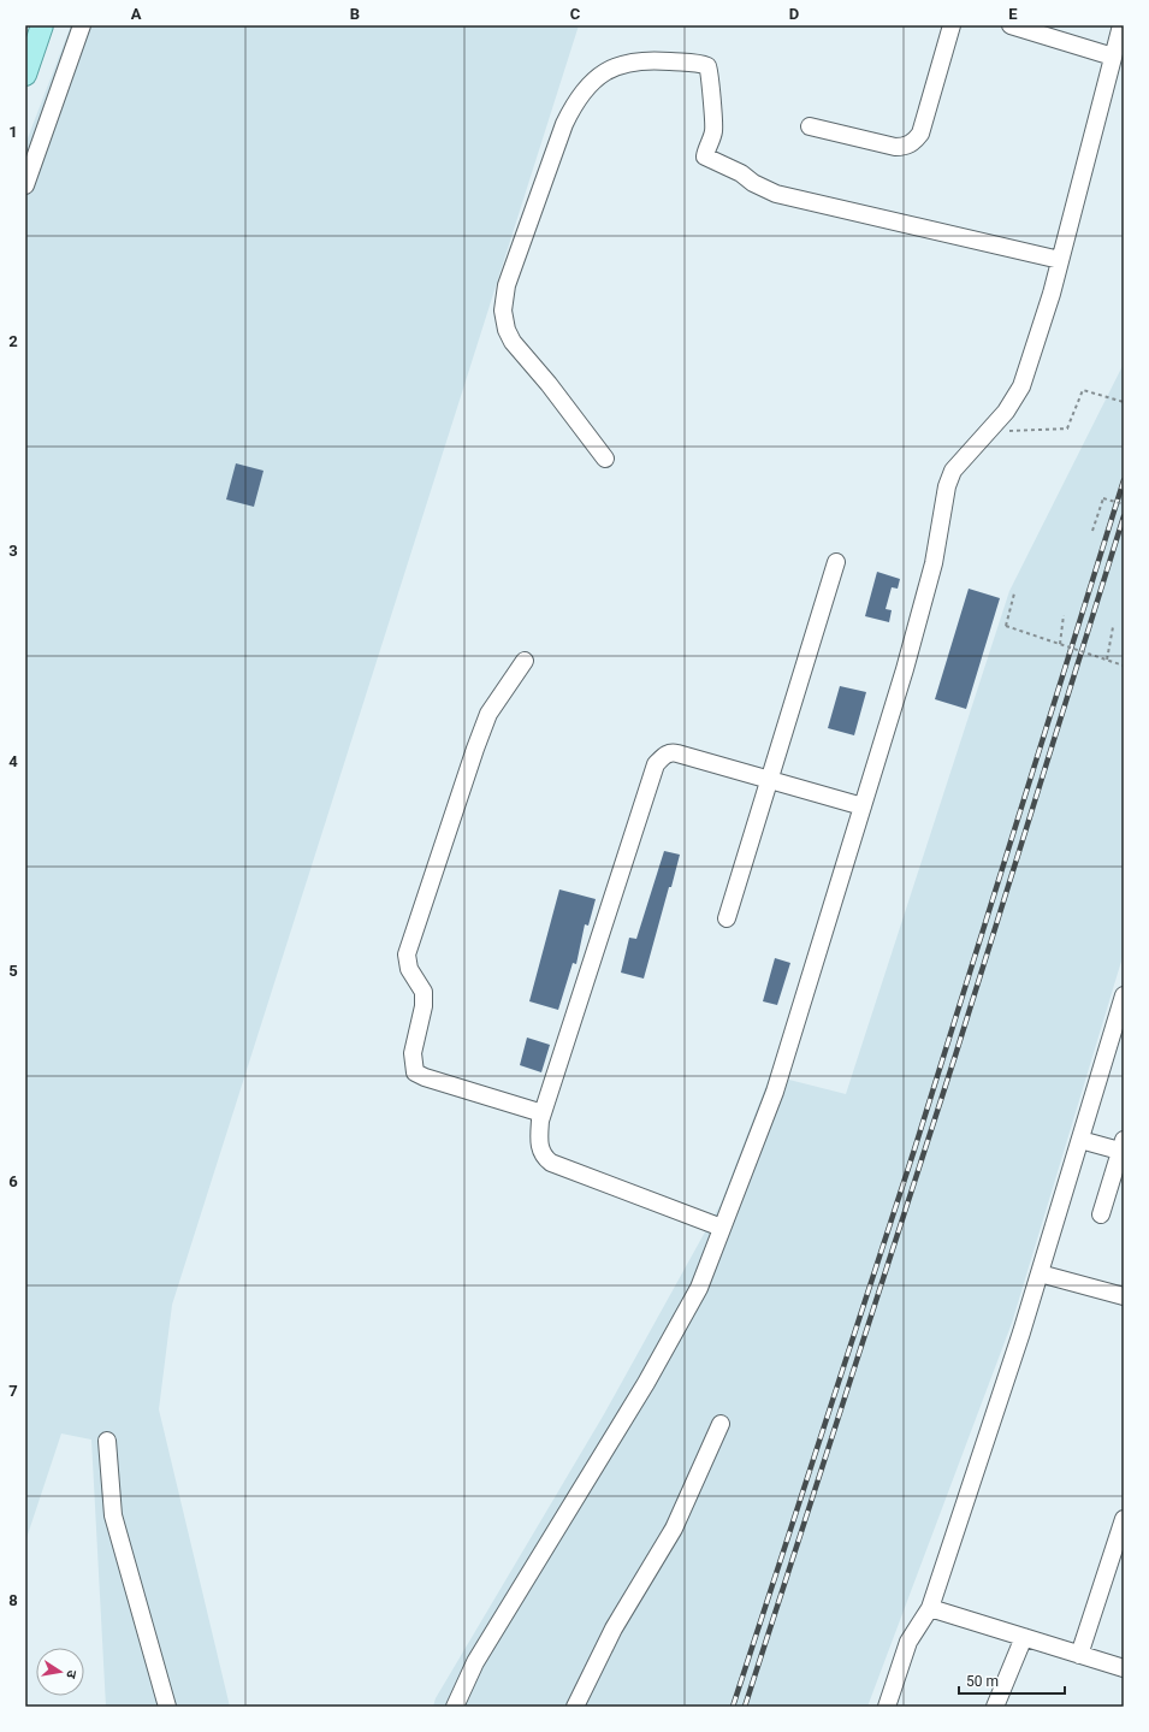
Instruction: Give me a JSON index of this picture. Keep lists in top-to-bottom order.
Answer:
{
  "scale_bar": "50 m",
  "north": "right",
  "grid": {
    "columns": [
      "A",
      "B",
      "C",
      "D",
      "E"
    ],
    "rows": [
      "1",
      "2",
      "3",
      "4",
      "5",
      "6",
      "7",
      "8"
    ]
  }
}
